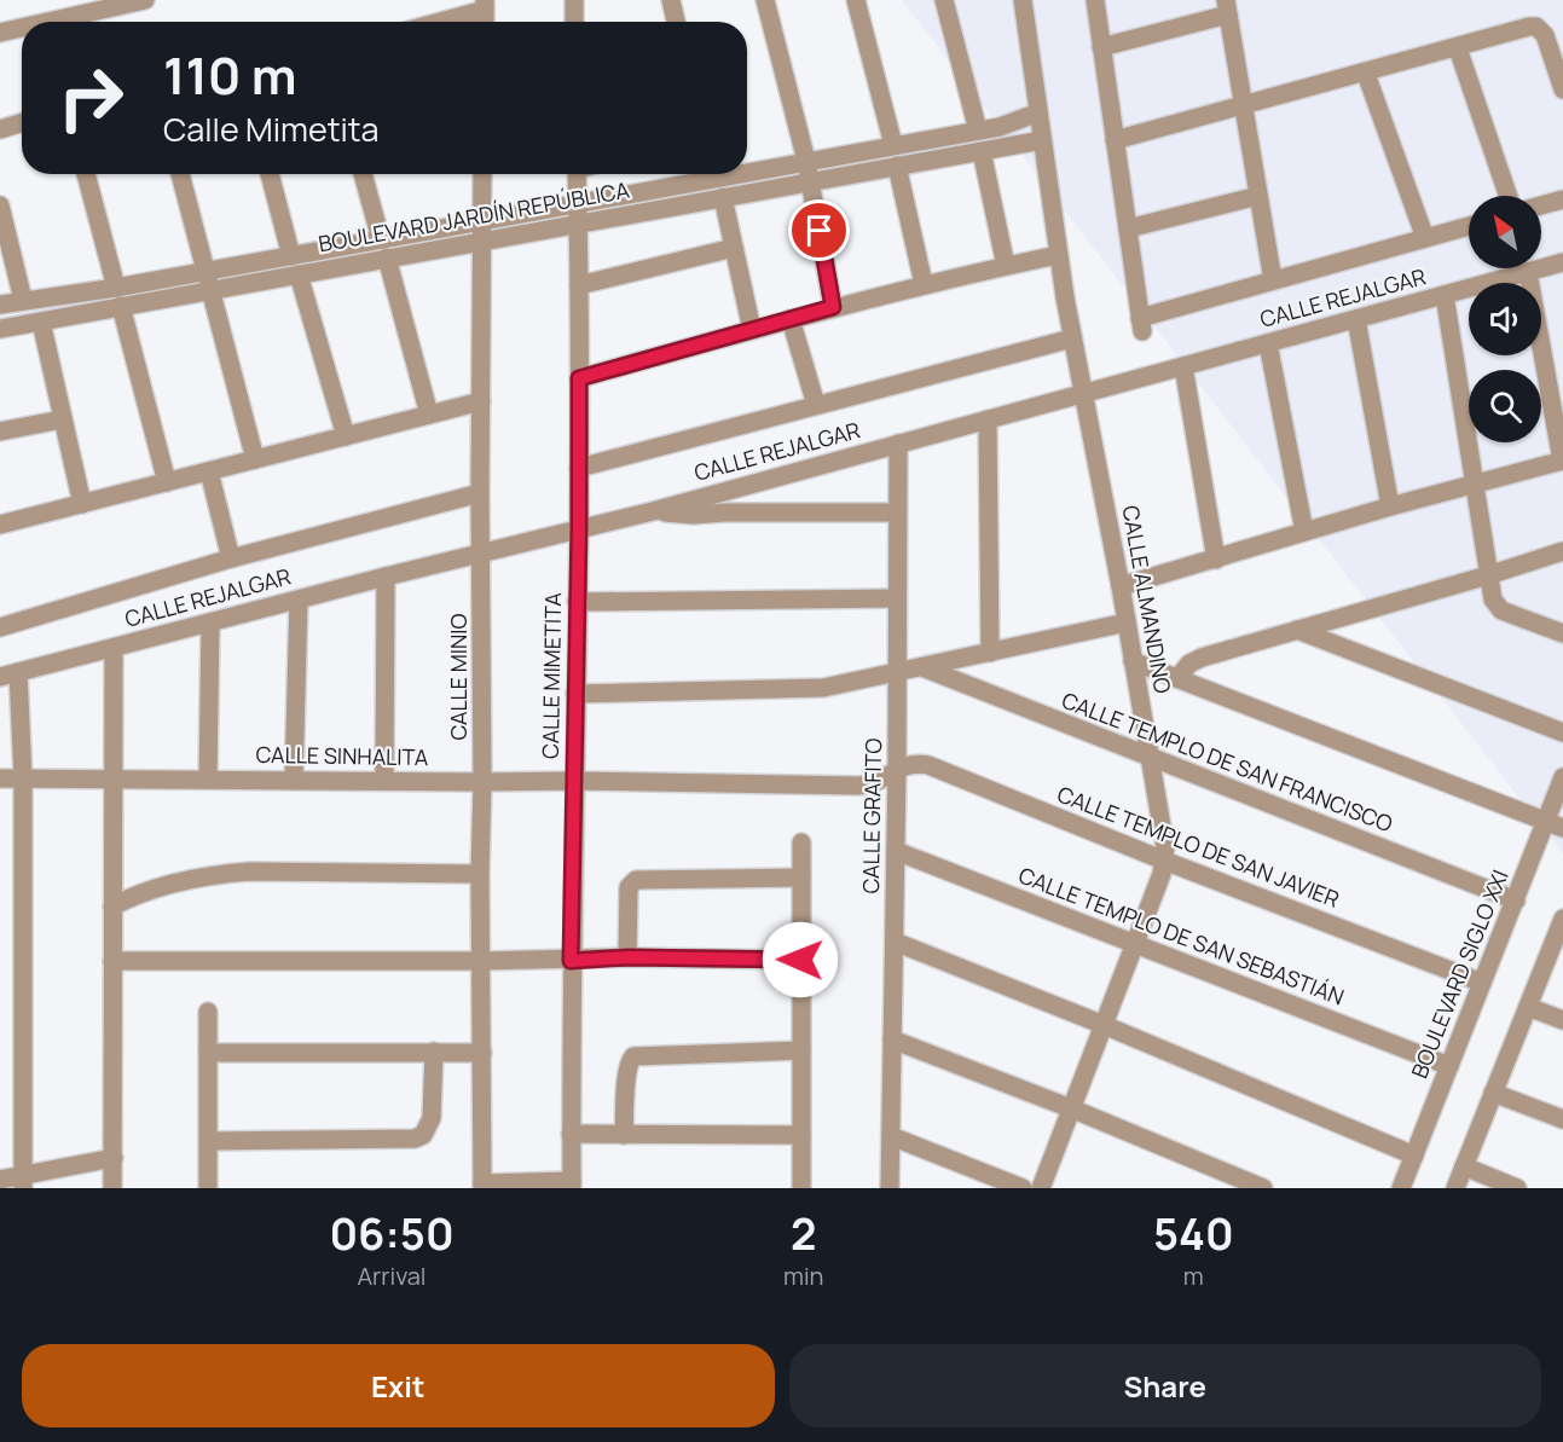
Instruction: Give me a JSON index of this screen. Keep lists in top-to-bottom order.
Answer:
{
  "streets": {
    "street": [
      "BOULEVARD JARDÍN REPÚBLICA",
      "CALLE REJALGAR",
      "CALLE ALMANDINO",
      "CALLE MIMETITA",
      "CALLE MINIO",
      "CALLE SINHALITA",
      "CALLE TEMPLO DE SAN FRANCISCO",
      "CALLE GRAFITO",
      "CALLE TEMPLO DE SAN JAVIER",
      "CALLE TEMPLO DE SAN SEBASTIÁN",
      "BOULEVARD SIGLO XXI"
    ]
  },
  "crossings": [
    ["BOULEVARD JARDÍN REPÚBLICA", "CALLE ALMANDINO"],
    ["BOULEVARD JARDÍN REPÚBLICA", "CALLE MIMETITA"],
    ["BOULEVARD JARDÍN REPÚBLICA", "CALLE MINIO"],
    ["CALLE REJALGAR", "CALLE ALMANDINO"],
    ["CALLE REJALGAR", "CALLE MIMETITA"],
    ["CALLE REJALGAR", "CALLE MINIO"],
    ["CALLE REJALGAR", "CALLE GRAFITO"],
    ["CALLE ALMANDINO", "CALLE TEMPLO DE SAN FRANCISCO"],
    ["CALLE ALMANDINO", "CALLE TEMPLO DE SAN JAVIER"],
    ["CALLE ALMANDINO", "CALLE TEMPLO DE SAN SEBASTIÁN"],
    ["CALLE MIMETITA", "CALLE SINHALITA"],
    ["CALLE MINIO", "CALLE SINHALITA"],
    ["CALLE SINHALITA", "CALLE GRAFITO"],
    ["CALLE SINHALITA", "CALLE TEMPLO DE SAN JAVIER"],
    ["CALLE TEMPLO DE SAN FRANCISCO", "BOULEVARD SIGLO XXI"],
    ["CALLE GRAFITO", "CALLE TEMPLO DE SAN JAVIER"],
    ["CALLE GRAFITO", "CALLE TEMPLO DE SAN SEBASTIÁN"],
    ["CALLE TEMPLO DE SAN JAVIER", "BOULEVARD SIGLO XXI"],
    ["CALLE TEMPLO DE SAN SEBASTIÁN", "BOULEVARD SIGLO XXI"]
  ],
  "north": "top left",
  "page": {
    "turn": ["110 m", "Calle Mimetita"],
    "eta": [
      "06:50",
      "Arrival",
      "2",
      "min",
      "540",
      "m"
    ],
    "buttons": ["Exit", "Share"]
  }
}
